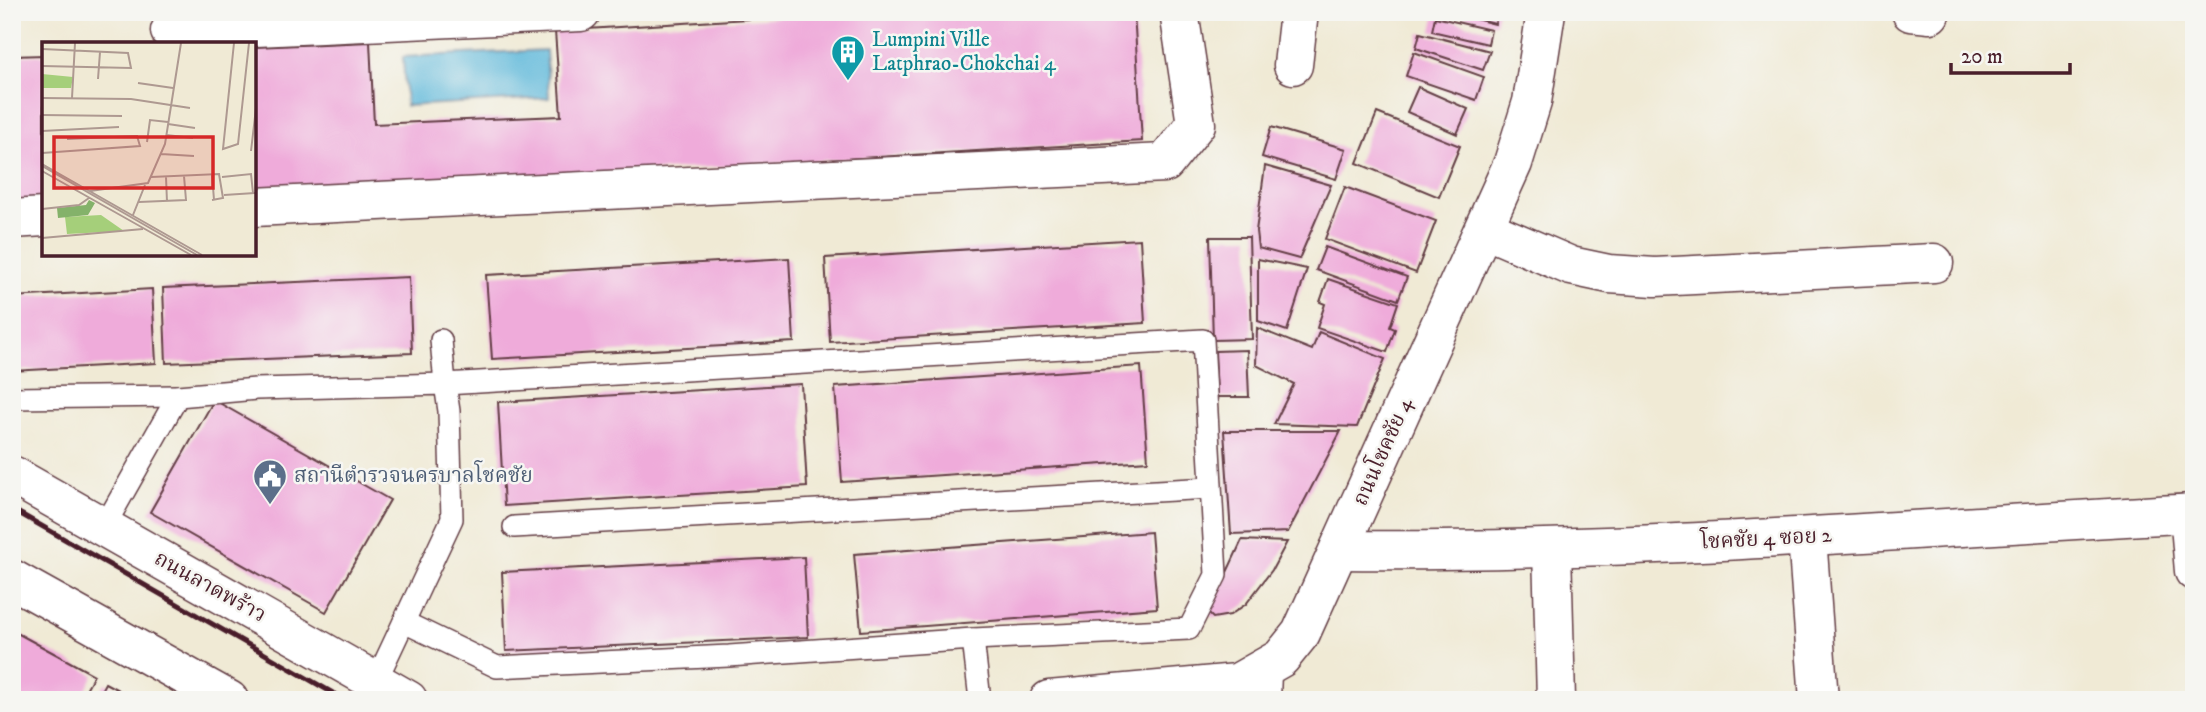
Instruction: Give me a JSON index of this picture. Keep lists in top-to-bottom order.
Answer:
{
  "streets": {
    "street": ["ถนนโชคชัย 4", "โชคชัย 4 ซอย 2", "ถนนลาดพร้าว"]
  },
  "crossings": [
    ["ถนนโชคชัย 4", "โชคชัย 4 ซอย 2"]
  ],
  "places": {
    "building": ["Lumpini Ville Latphrao-Chokchai 4"],
    "public building": ["สถานีตำรวจนครบาลโชคชัย"]
  },
  "scale_bar": "20 m"
}
